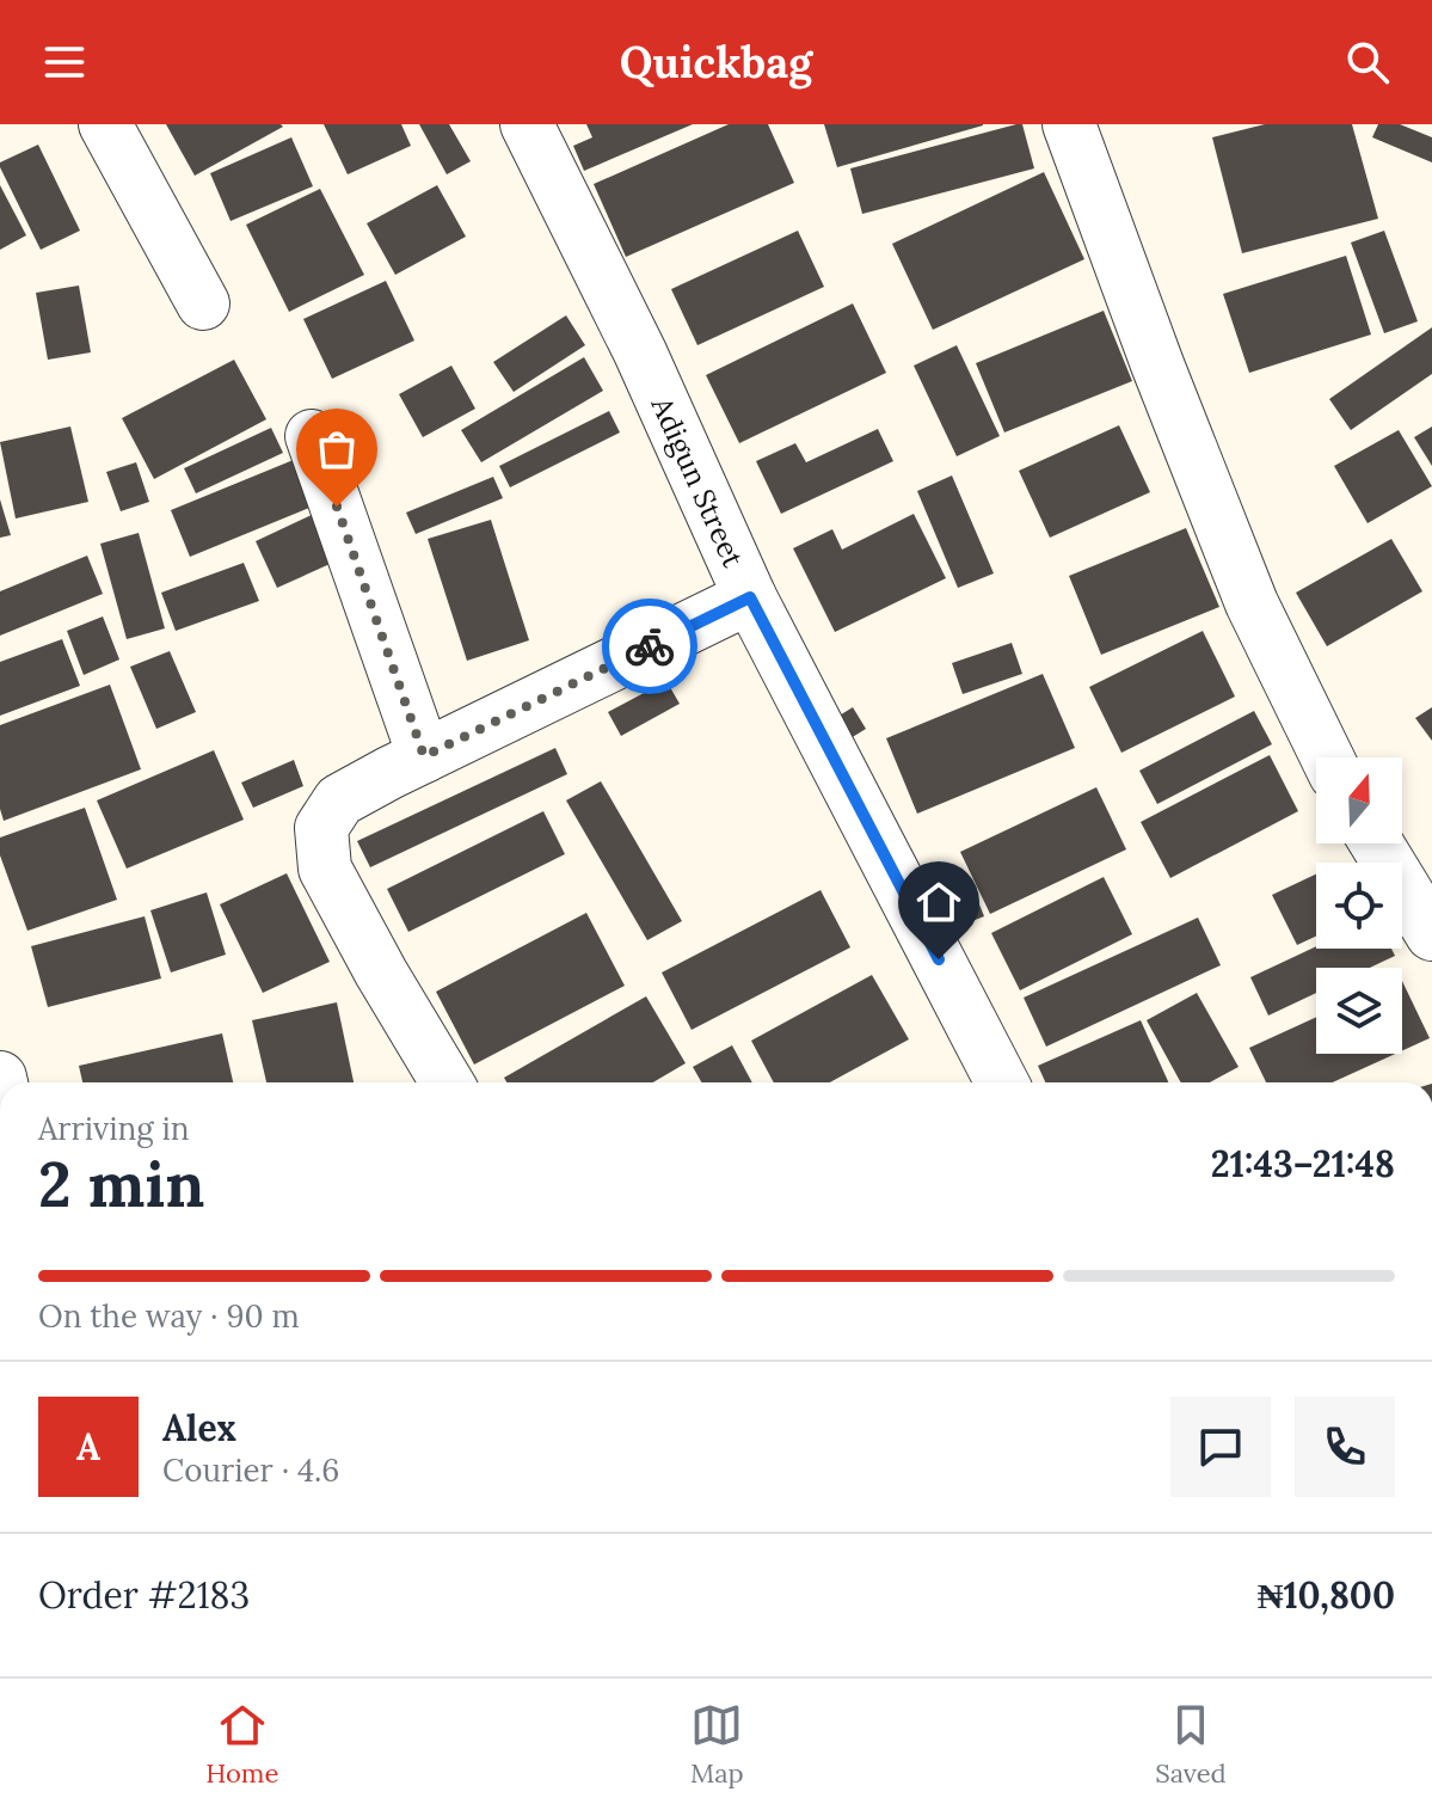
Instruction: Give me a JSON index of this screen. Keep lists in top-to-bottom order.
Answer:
{
  "streets": {
    "street": ["Adigun Street"]
  },
  "north": "top",
  "page": {
    "header": "Quickbag",
    "heading": ["2 min", "Arriving in", "21:43–21:48"],
    "panel": [
      "Alex",
      "Courier · 4.6",
      "Order #2183",
      "₦10,800"
    ],
    "bar": "On the way · 90 m",
    "round": "A",
    "tabs": ["Home", "Map", "Saved"]
  }
}
